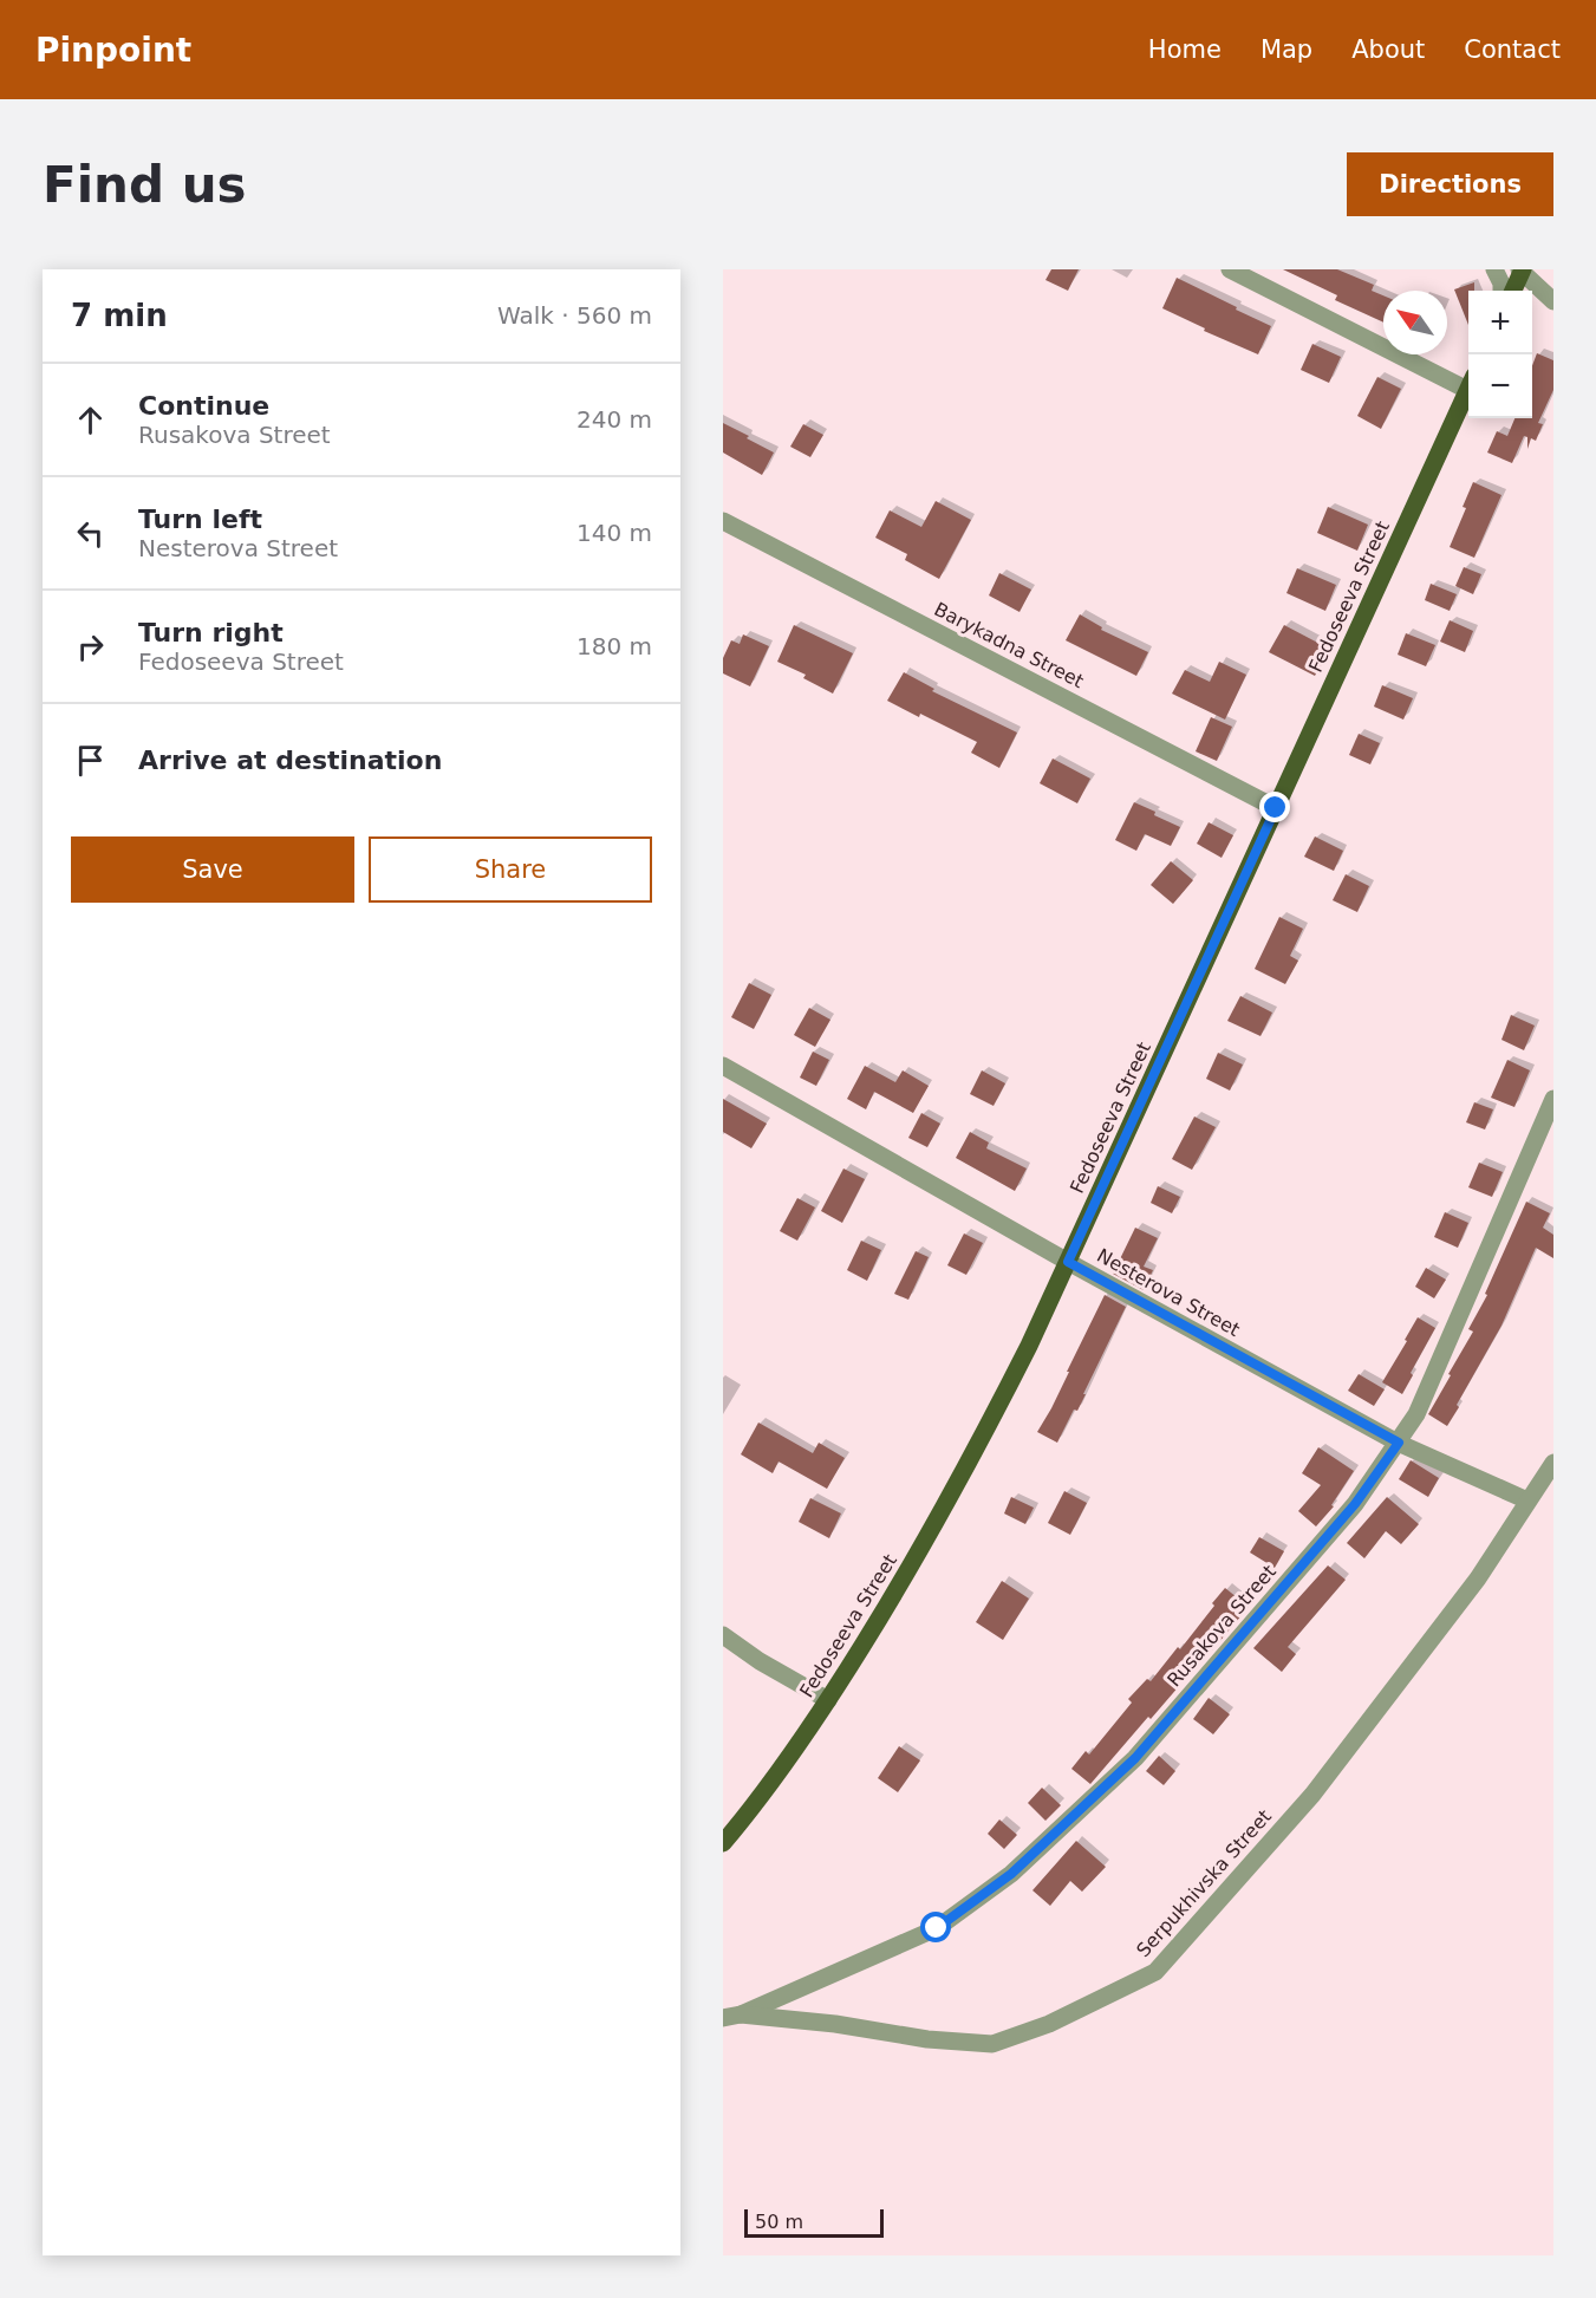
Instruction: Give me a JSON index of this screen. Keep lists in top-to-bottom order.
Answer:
{
  "streets": {
    "main road": ["Fedoseeva Street"],
    "street": [
      "Barykadna Street",
      "Nesterova Street",
      "Rusakova Street",
      "Serpukhivska Street"
    ]
  },
  "crossings": [
    ["Fedoseeva Street", "Barykadna Street"],
    ["Fedoseeva Street", "Nesterova Street"],
    ["Nesterova Street", "Rusakova Street"],
    ["Nesterova Street", "Serpukhivska Street"],
    ["Rusakova Street", "Serpukhivska Street"]
  ],
  "scale_bar": "50 m",
  "north": "top left",
  "page": {
    "header": "Pinpoint",
    "nav": [
      "Home",
      "Map",
      "About",
      "Contact"
    ],
    "buttons": [
      "Directions",
      ["Save", "Share"]
    ],
    "title": "Find us",
    "heading": ["7 min", "Walk · 560 m"],
    "map_buttons": ["+", "−"],
    "list": [
      ["Continue", "Rusakova Street", "240 m"],
      ["Turn left", "Nesterova Street", "140 m"],
      ["Turn right", "Fedoseeva Street", "180 m"],
      "Arrive at destination"
    ],
    "scale": "50 m"
  }
}
